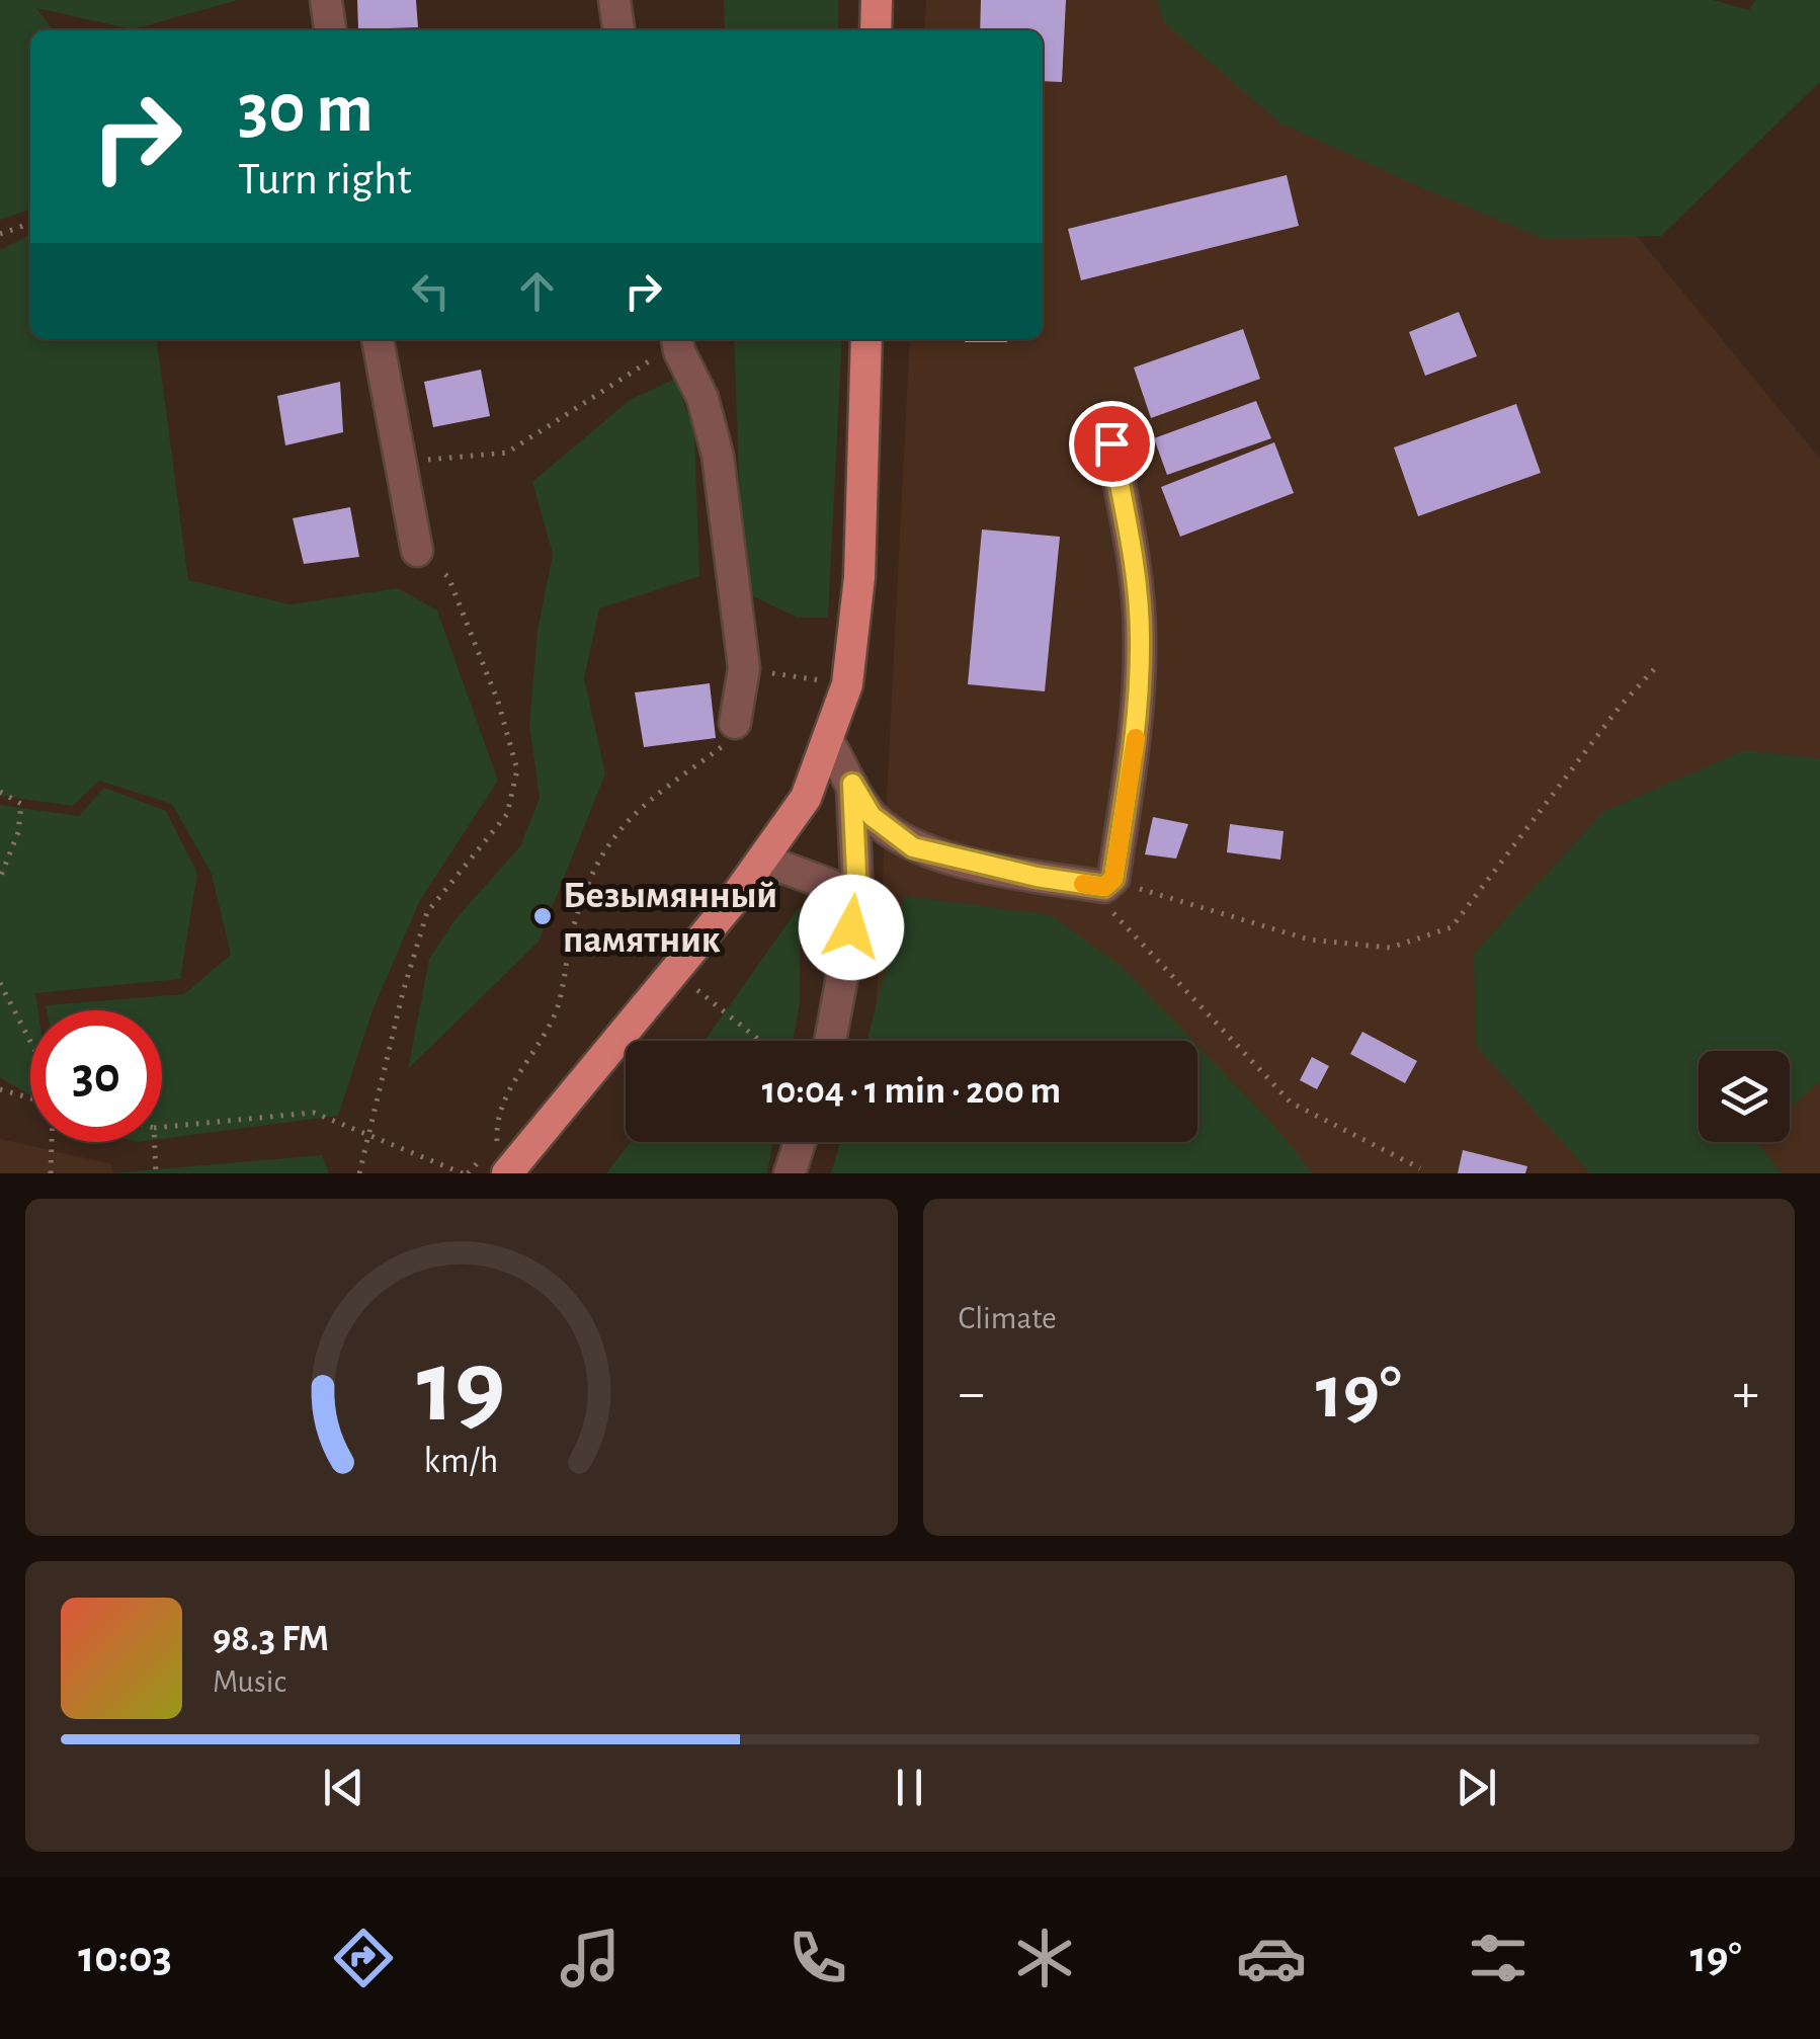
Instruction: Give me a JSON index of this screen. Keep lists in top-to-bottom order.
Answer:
{
  "places": ["Безымянный памятник"],
  "page": {
    "turn": ["30 m", "Turn right"],
    "limit": "30",
    "trip": "10:04 · 1 min · 200 m",
    "tile": "Climate",
    "heat": ["−", "19°", "+"],
    "song": ["98.3 FM", "Music"],
    "tabs": ["10:03", "19°"],
    "gauge": ["19", "km/h"]
  }
}
